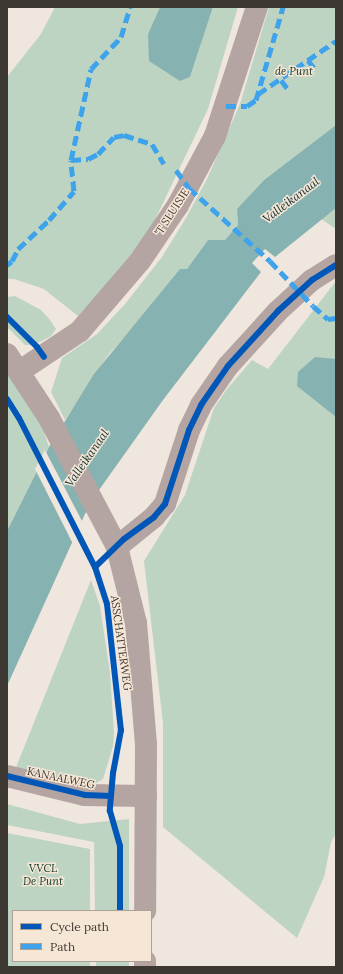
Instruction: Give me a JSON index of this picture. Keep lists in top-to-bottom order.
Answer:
{
  "streets": {
    "street": ["'T SLUISJE", "ASSCHATTERWEG", "KANAALWEG"]
  },
  "crossings": [
    ["'T SLUISJE", "ASSCHATTERWEG"],
    ["ASSCHATTERWEG", "KANAALWEG"]
  ],
  "water": ["Valleikanaal"],
  "parks": ["de Punt", "VVCL De Punt"],
  "legend": ["Cycle path", "Path"]
}
